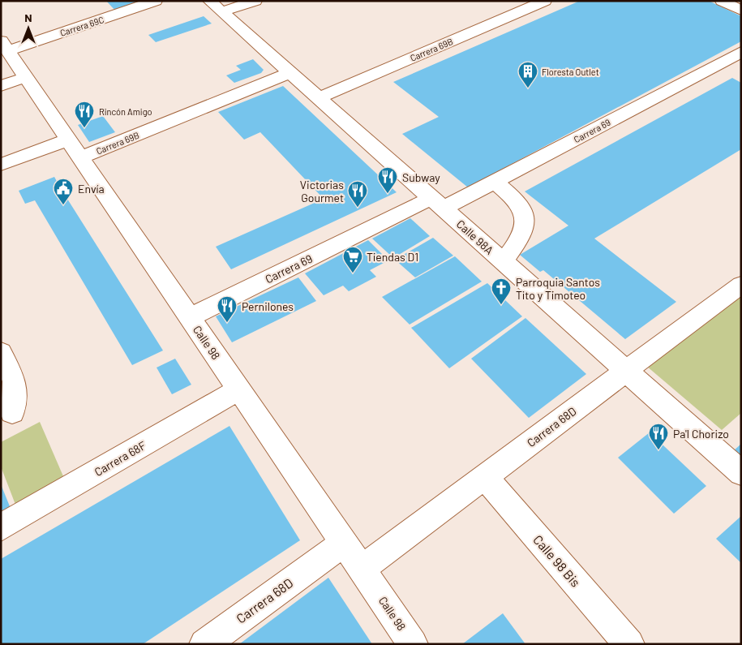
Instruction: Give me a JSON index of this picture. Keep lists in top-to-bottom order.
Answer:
{
  "streets": {
    "street": [
      "Carrera 69C",
      "Carrera 69B",
      "Carrera 69",
      "Calle 98A",
      "Calle 98",
      "Carrera 68D",
      "Carrera 68F",
      "Calle 98 Bis"
    ]
  },
  "crossings": [
    ["Carrera 69C", "Calle 98"],
    ["Carrera 69B", "Calle 98A"],
    ["Carrera 69B", "Calle 98"],
    ["Carrera 69", "Calle 98A"],
    ["Carrera 69", "Calle 98"],
    ["Calle 98A", "Carrera 68D"],
    ["Calle 98", "Carrera 68D"],
    ["Calle 98", "Carrera 68F"],
    ["Carrera 68D", "Calle 98 Bis"]
  ],
  "places": {
    "building": ["Floresta Outlet"],
    "restaurant": [
      "Rincón Amigo",
      "Subway",
      "Victorias Gourmet",
      "Pernilones",
      "Pa'l Chorizo"
    ],
    "public building": ["Envía"],
    "supermarket": ["Tiendas D1"],
    "church": ["Parroquia Santos Tito y Timoteo"]
  },
  "north": "top"
}
